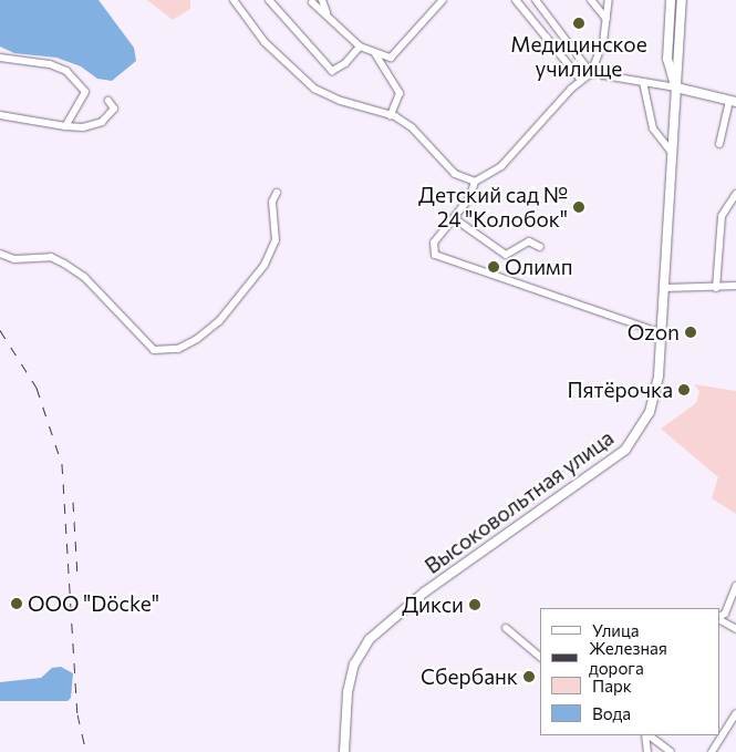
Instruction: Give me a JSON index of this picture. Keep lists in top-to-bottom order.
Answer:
{
  "streets": {
    "main road": ["Высоковольтная улица"]
  },
  "places": [
    "Медицинское училище",
    "Детский сад № 24 \"Колобок\"",
    "Олимп",
    "Ozon",
    "Пятёрочка",
    "ООО \"Döcke\"",
    "Дикси",
    "Сбербанк"
  ],
  "legend": [
    "Улица",
    "Железная дорога",
    "Парк",
    "Вода"
  ]
}
